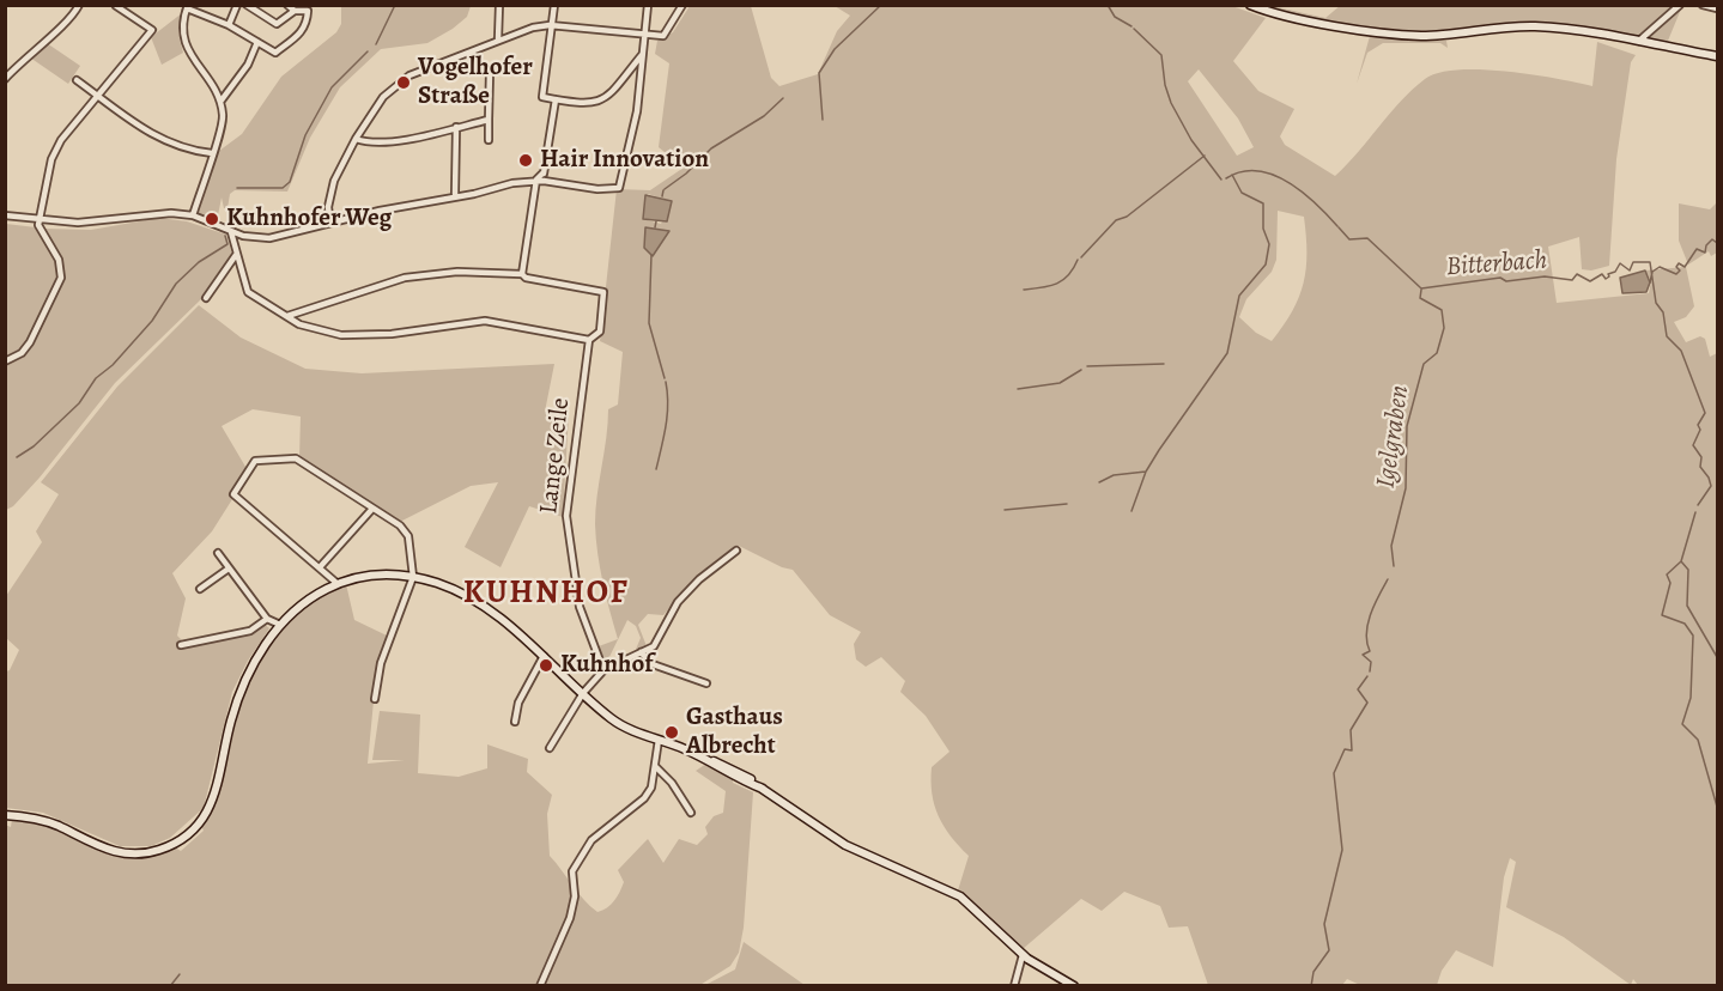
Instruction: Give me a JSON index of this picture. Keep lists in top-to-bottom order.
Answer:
{
  "streets": {
    "street": ["Lange Zeile"]
  },
  "districts": ["KUHNHOF"],
  "water": ["Bitterbach", "Igelgraben"],
  "places": [
    "Vogelhofer Straße",
    "Hair Innovation",
    "Kuhnhofer Weg",
    "Kuhnhof",
    "Gasthaus Albrecht"
  ]
}
